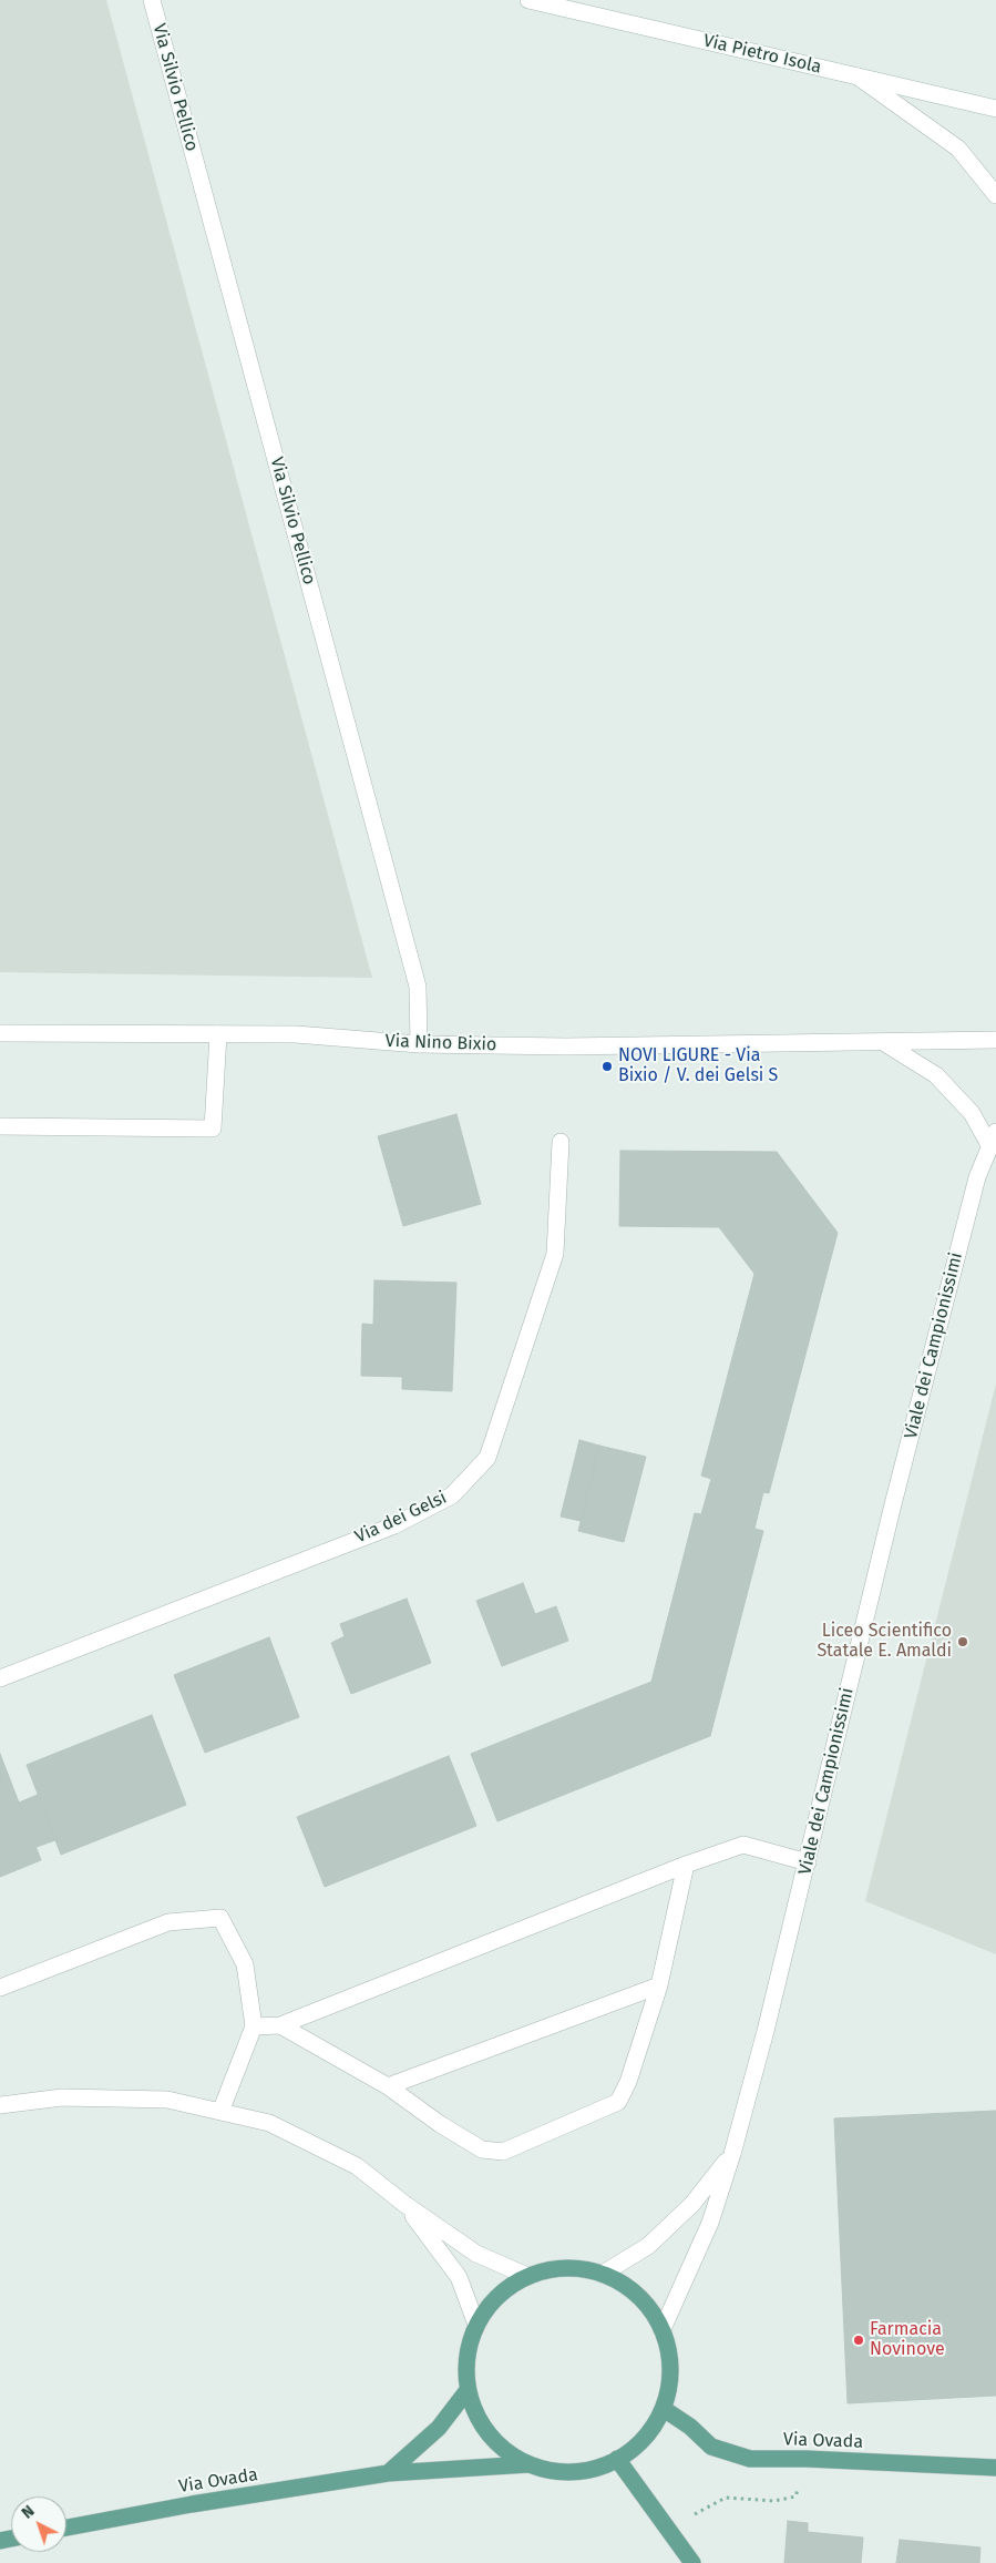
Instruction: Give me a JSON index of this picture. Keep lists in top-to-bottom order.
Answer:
{
  "streets": {
    "main road": ["Via Ovada"],
    "street": [
      "Via Pietro Isola",
      "Via Silvio Pellico",
      "Via Nino Bixio",
      "Viale dei Campionissimi",
      "Via dei Gelsi"
    ]
  },
  "crossings": [
    ["Via Silvio Pellico", "Via Nino Bixio"]
  ],
  "places": ["NOVI LIGURE - Via Bixio / V. dei Gelsi S", "Liceo Scientifico Statale E. Amaldi", "Farmacia Novinove"],
  "north": "top left"
}
